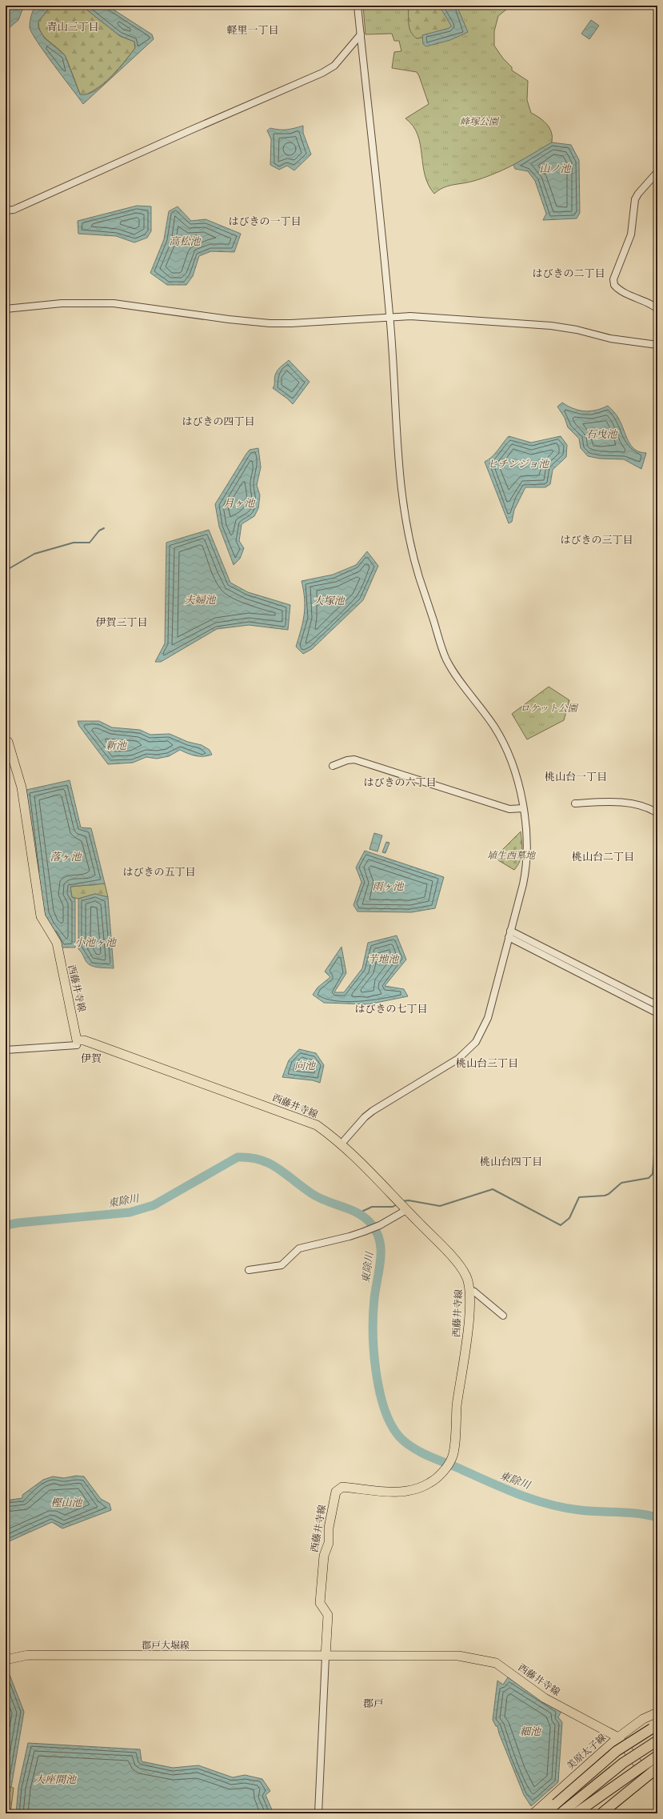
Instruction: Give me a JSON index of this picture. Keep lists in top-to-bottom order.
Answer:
{
  "streets": {
    "main road": ["西藤井寺線", "郡戸大堀線", "美原太子線"]
  },
  "crossings": [
    ["西藤井寺線", "郡戸大堀線"],
    ["西藤井寺線", "美原太子線"]
  ],
  "districts": [
    "青山三丁目",
    "軽里一丁目",
    "はびきの一丁目",
    "はびきの二丁目",
    "はびきの四丁目",
    "はびきの三丁目",
    "伊賀三丁目",
    "桃山台一丁目",
    "はびきの六丁目",
    "桃山台二丁目",
    "はびきの五丁目",
    "はびきの七丁目",
    "伊賀",
    "桃山台三丁目",
    "桃山台四丁目",
    "郡戸"
  ],
  "water": [
    "山ノ池",
    "高松池",
    "石曳池",
    "ヒチンジョ池",
    "月ヶ池",
    "夫婦池",
    "大塚池",
    "新池",
    "落ヶ池",
    "雨ヶ池",
    "小池ヶ池",
    "芋地池",
    "向池",
    "東除川",
    "樫山池",
    "細池",
    "大座間池"
  ],
  "parks": ["峰塚公園", "ロケット公園", "埴生西墓地"]
}
